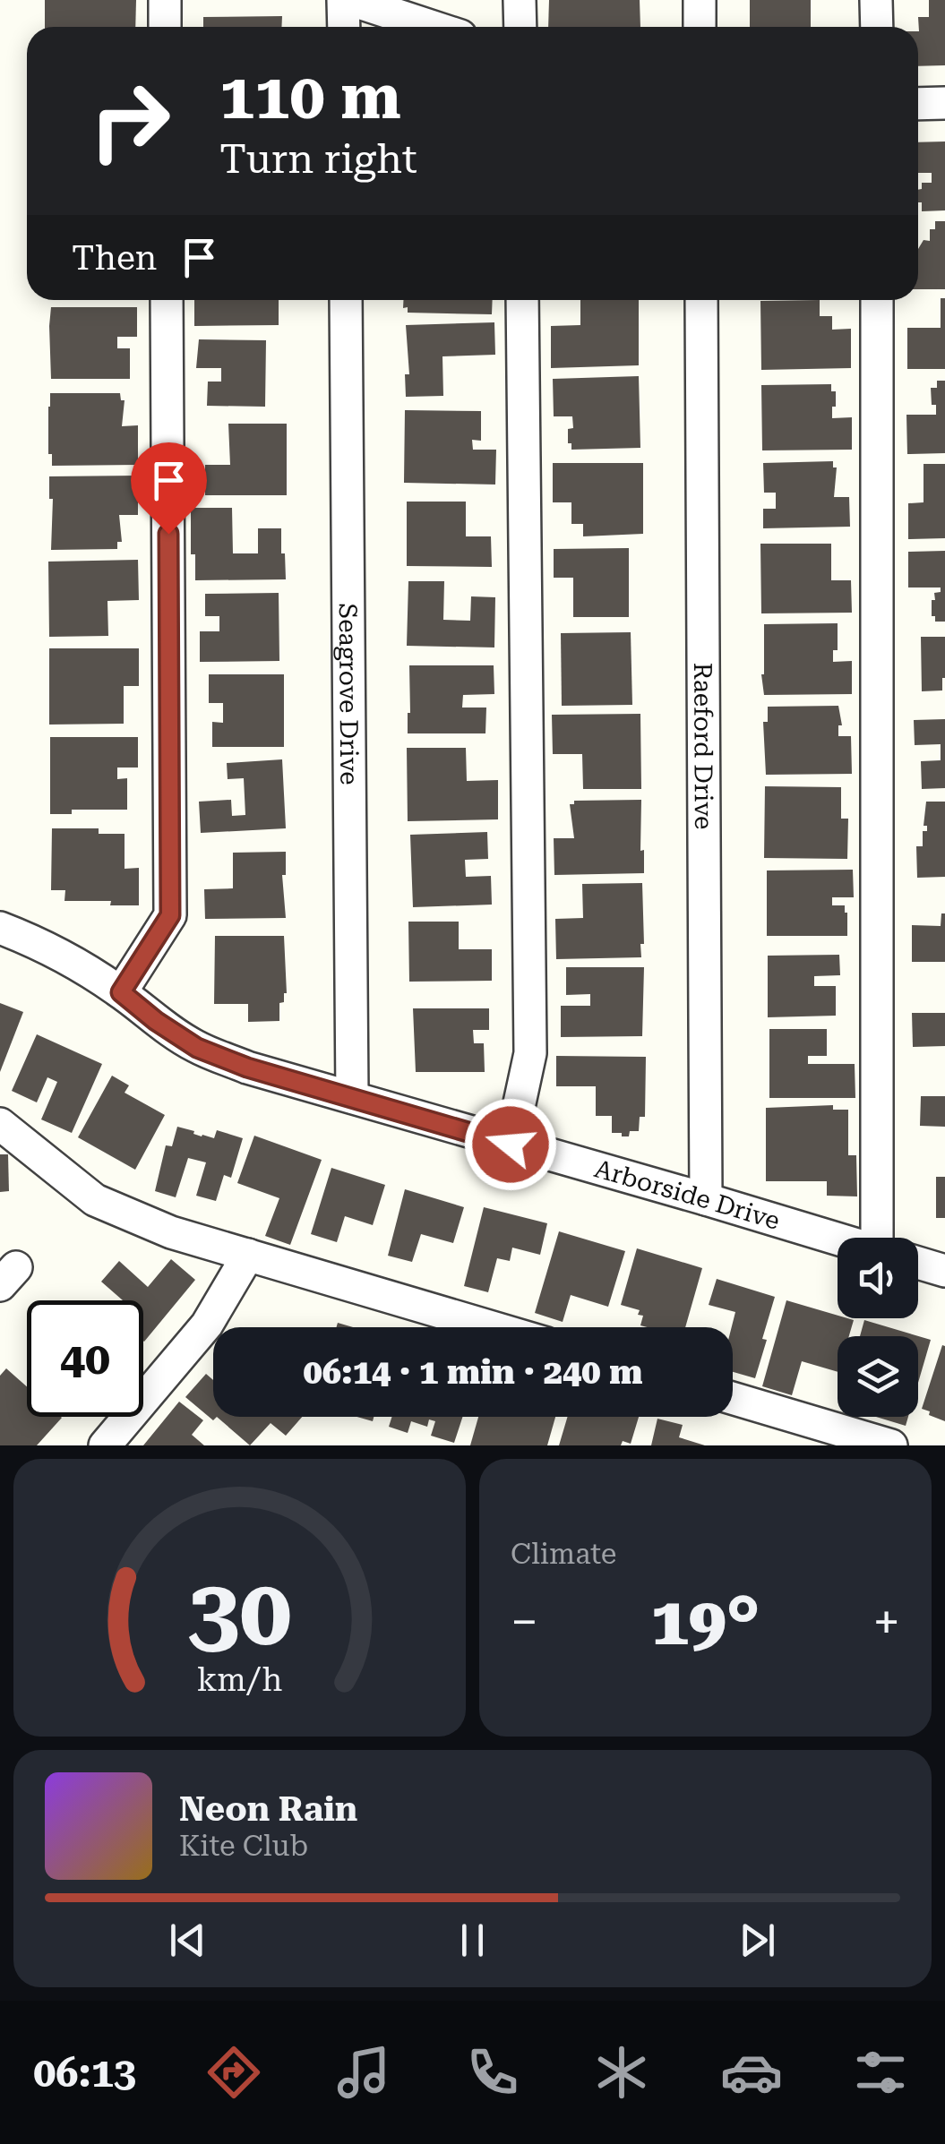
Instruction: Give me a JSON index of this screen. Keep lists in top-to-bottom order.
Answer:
{
  "streets": {
    "street": ["Seagrove Drive", "Raeford Drive", "Arborside Drive"]
  },
  "crossings": [
    ["Seagrove Drive", "Arborside Drive"],
    ["Raeford Drive", "Arborside Drive"]
  ],
  "page": {
    "turn": ["110 m", "Turn right"],
    "then": "Then",
    "limit": "40",
    "trip": "06:14 · 1 min · 240 m",
    "tile": "Climate",
    "heat": ["−", "19°", "+"],
    "song": ["Neon Rain", "Kite Club"],
    "tabs": "06:13",
    "gauge": ["30", "km/h"]
  }
}
